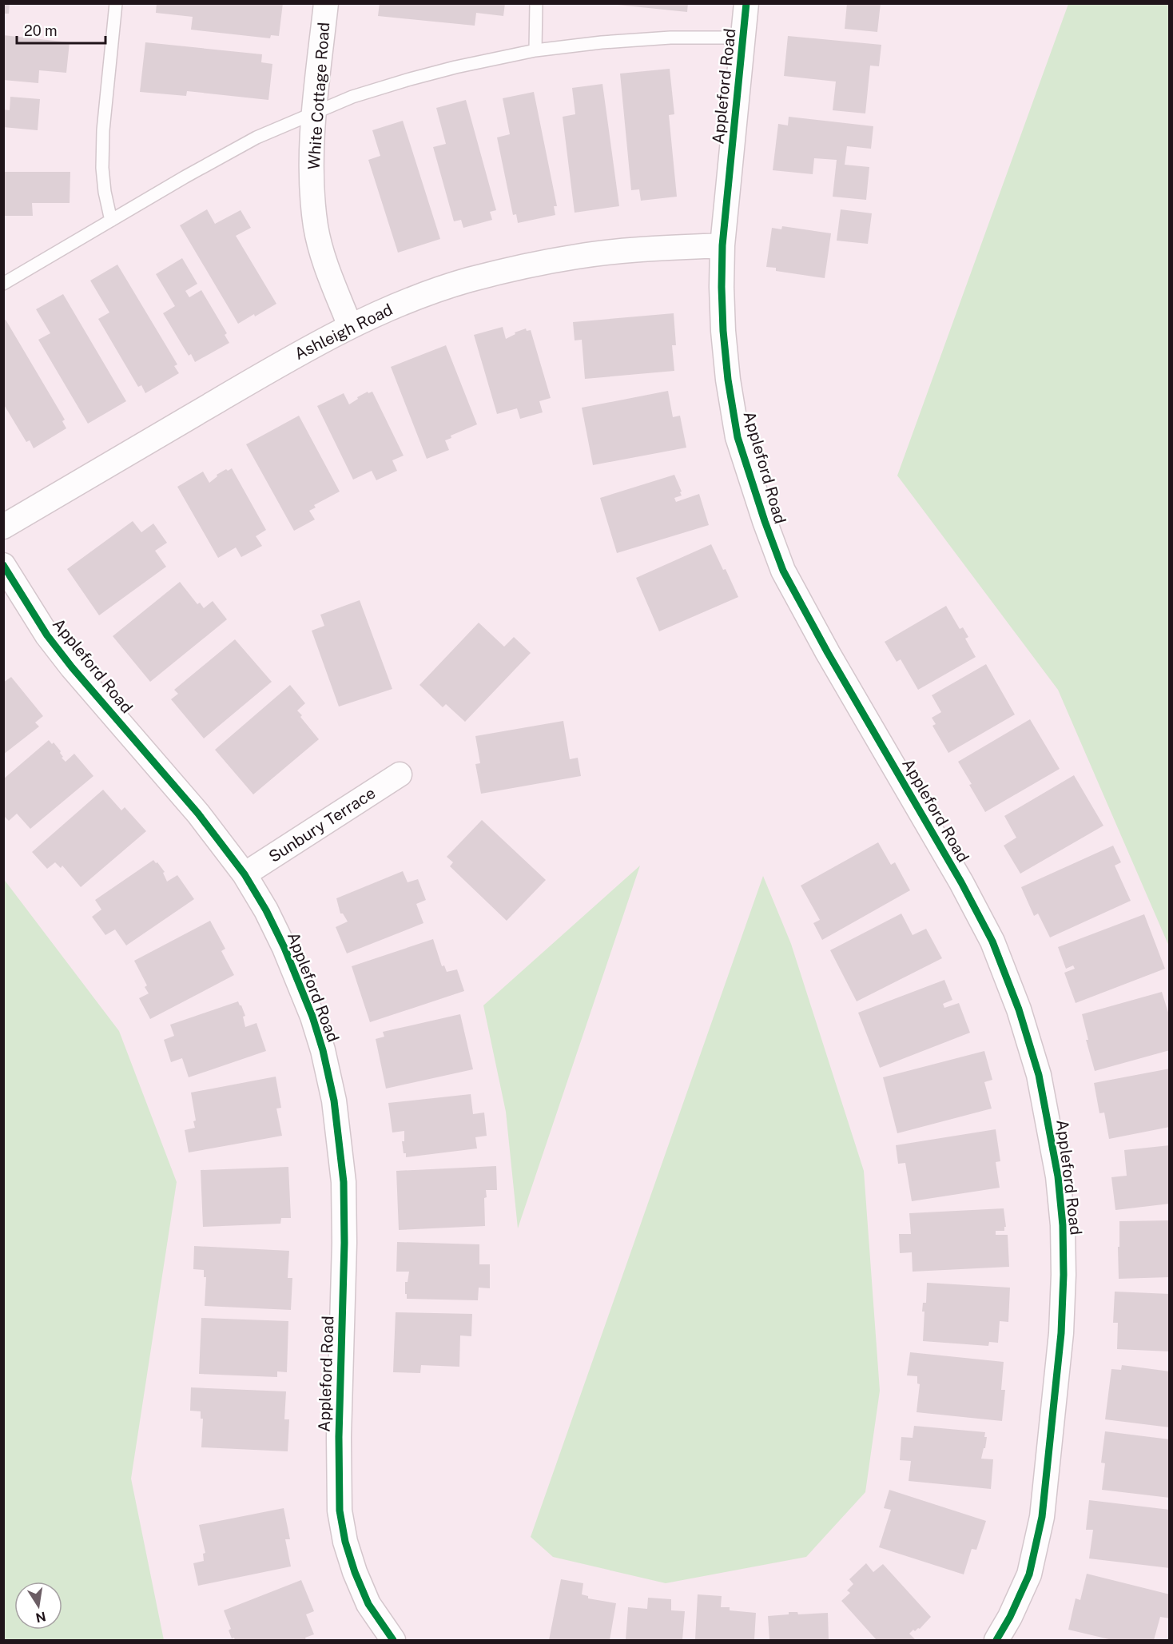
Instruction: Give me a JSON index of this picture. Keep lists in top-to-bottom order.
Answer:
{
  "streets": {
    "street": [
      "Appleford Road",
      "White Cottage Road",
      "Ashleigh Road",
      "Sunbury Terrace"
    ]
  },
  "crossings": [
    ["Appleford Road", "Ashleigh Road"],
    ["Appleford Road", "Sunbury Terrace"],
    ["White Cottage Road", "Ashleigh Road"]
  ],
  "scale_bar": "20 m",
  "north": "bottom"
}
